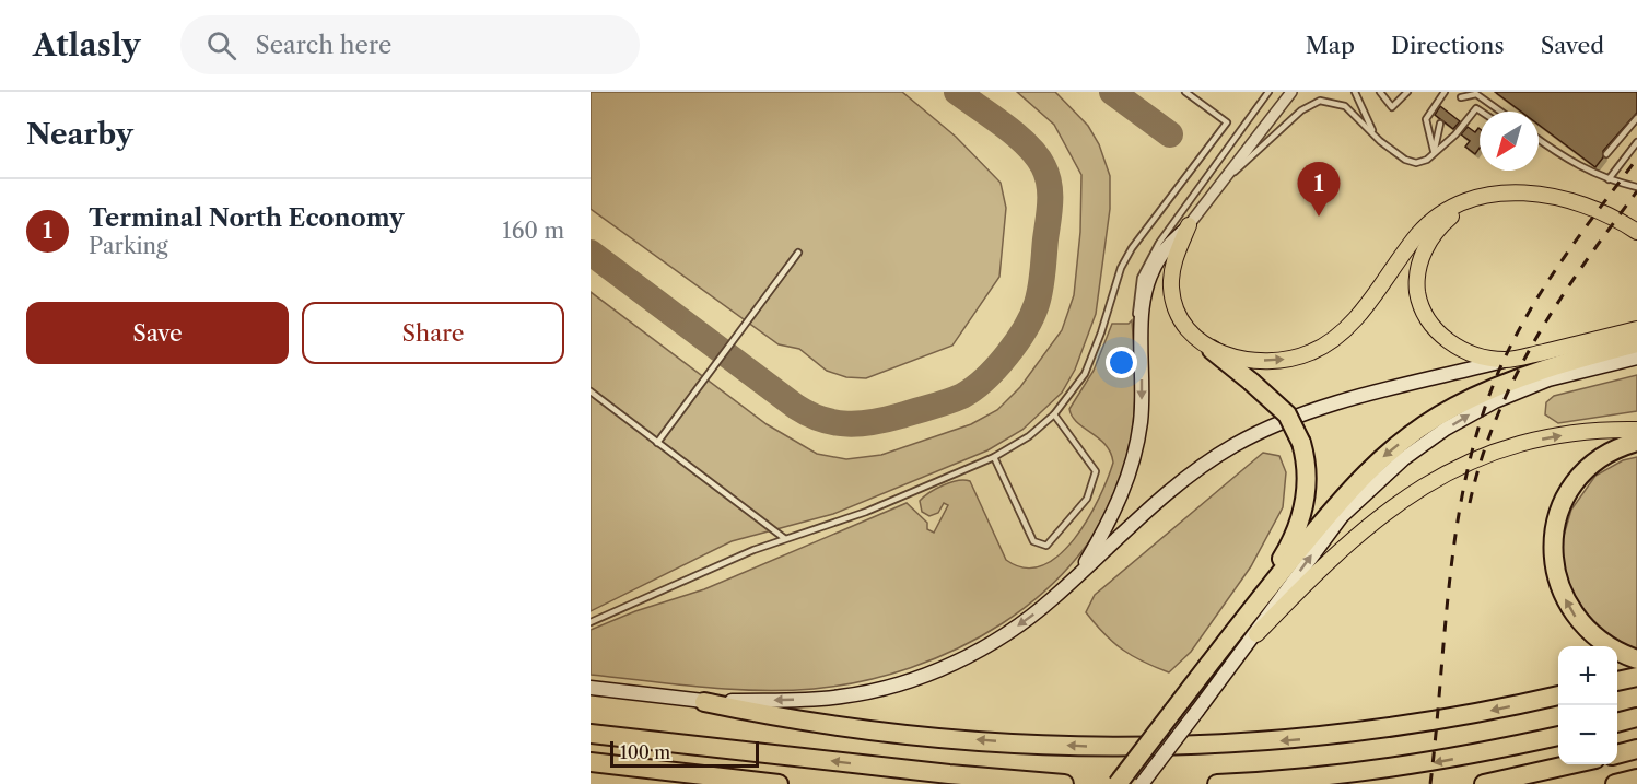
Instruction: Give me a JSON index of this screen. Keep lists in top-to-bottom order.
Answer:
{
  "scale_bar": "100 m",
  "north": "bottom left",
  "page": {
    "header": "Atlasly",
    "search": "Search here",
    "nav": ["Map", "Directions", "Saved"],
    "heading": "Nearby",
    "pins": "1",
    "list": [
      {
        "mark": "1",
        "name": "Terminal North Economy",
        "note": "Parking",
        "value": "160 m"
      }
    ],
    "buttons": ["Save", "Share"],
    "map_buttons": ["+", "−"],
    "scale": "100 m"
  }
}
